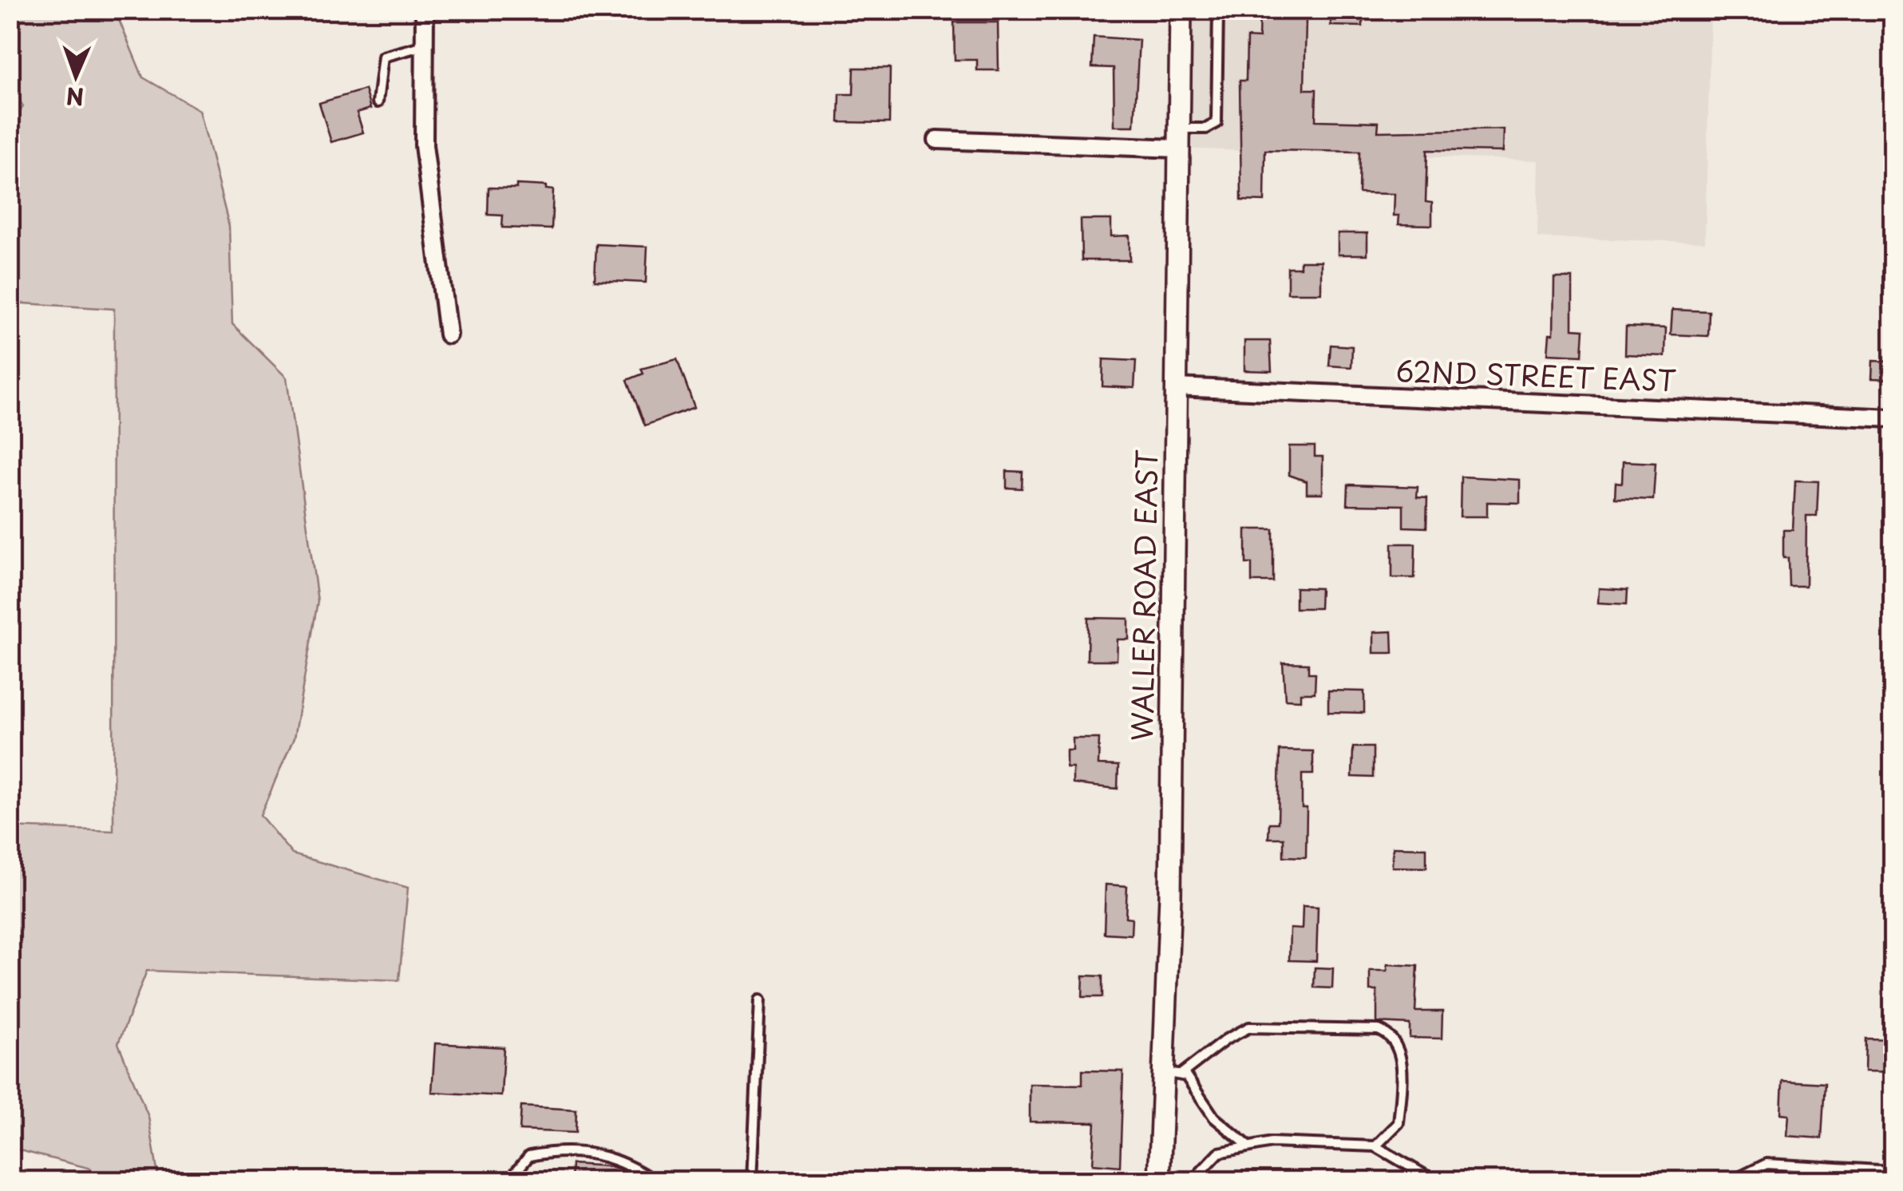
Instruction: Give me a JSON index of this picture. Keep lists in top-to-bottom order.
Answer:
{
  "streets": {
    "street": ["62ND STREET EAST", "WALLER ROAD EAST"]
  },
  "crossings": [
    ["62ND STREET EAST", "WALLER ROAD EAST"]
  ],
  "north": "bottom"
}
